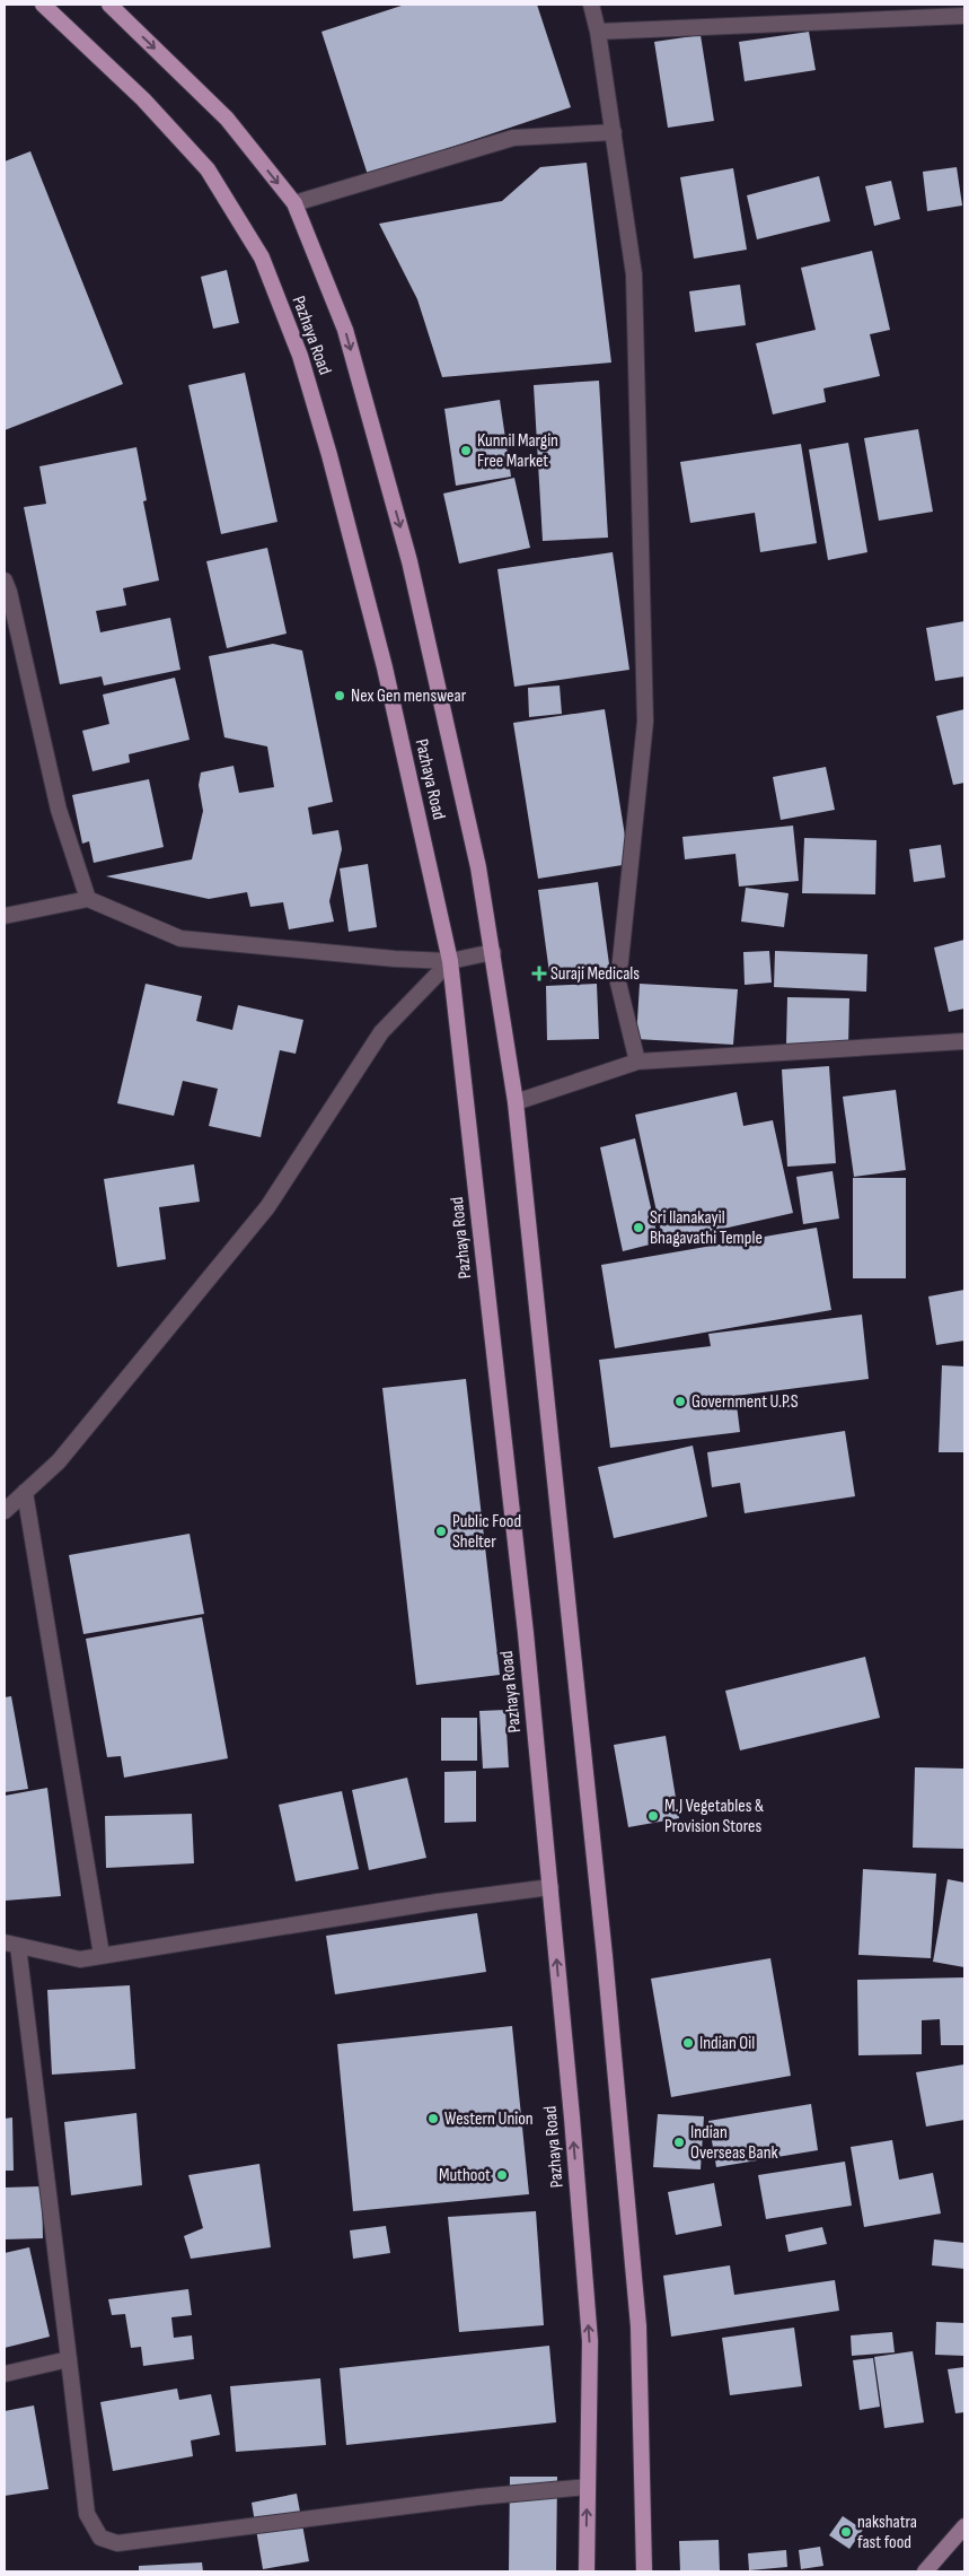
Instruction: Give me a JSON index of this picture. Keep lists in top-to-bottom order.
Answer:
{
  "streets": {
    "main road": ["Pazhaya Road"]
  },
  "places": {
    "other": [
      "Kunnil Margin Free Market",
      "Nex Gen menswear",
      "Sri Ilanakayil Bhagavathi Temple",
      "Government U.P.S",
      "Public Food Shelter",
      "M.J Vegetables & Provision Stores",
      "Indian Oil",
      "Western Union",
      "Indian Overseas Bank",
      "Muthoot",
      "nakshatra fast food"
    ],
    "health": ["Suraji Medicals"]
  }
}
